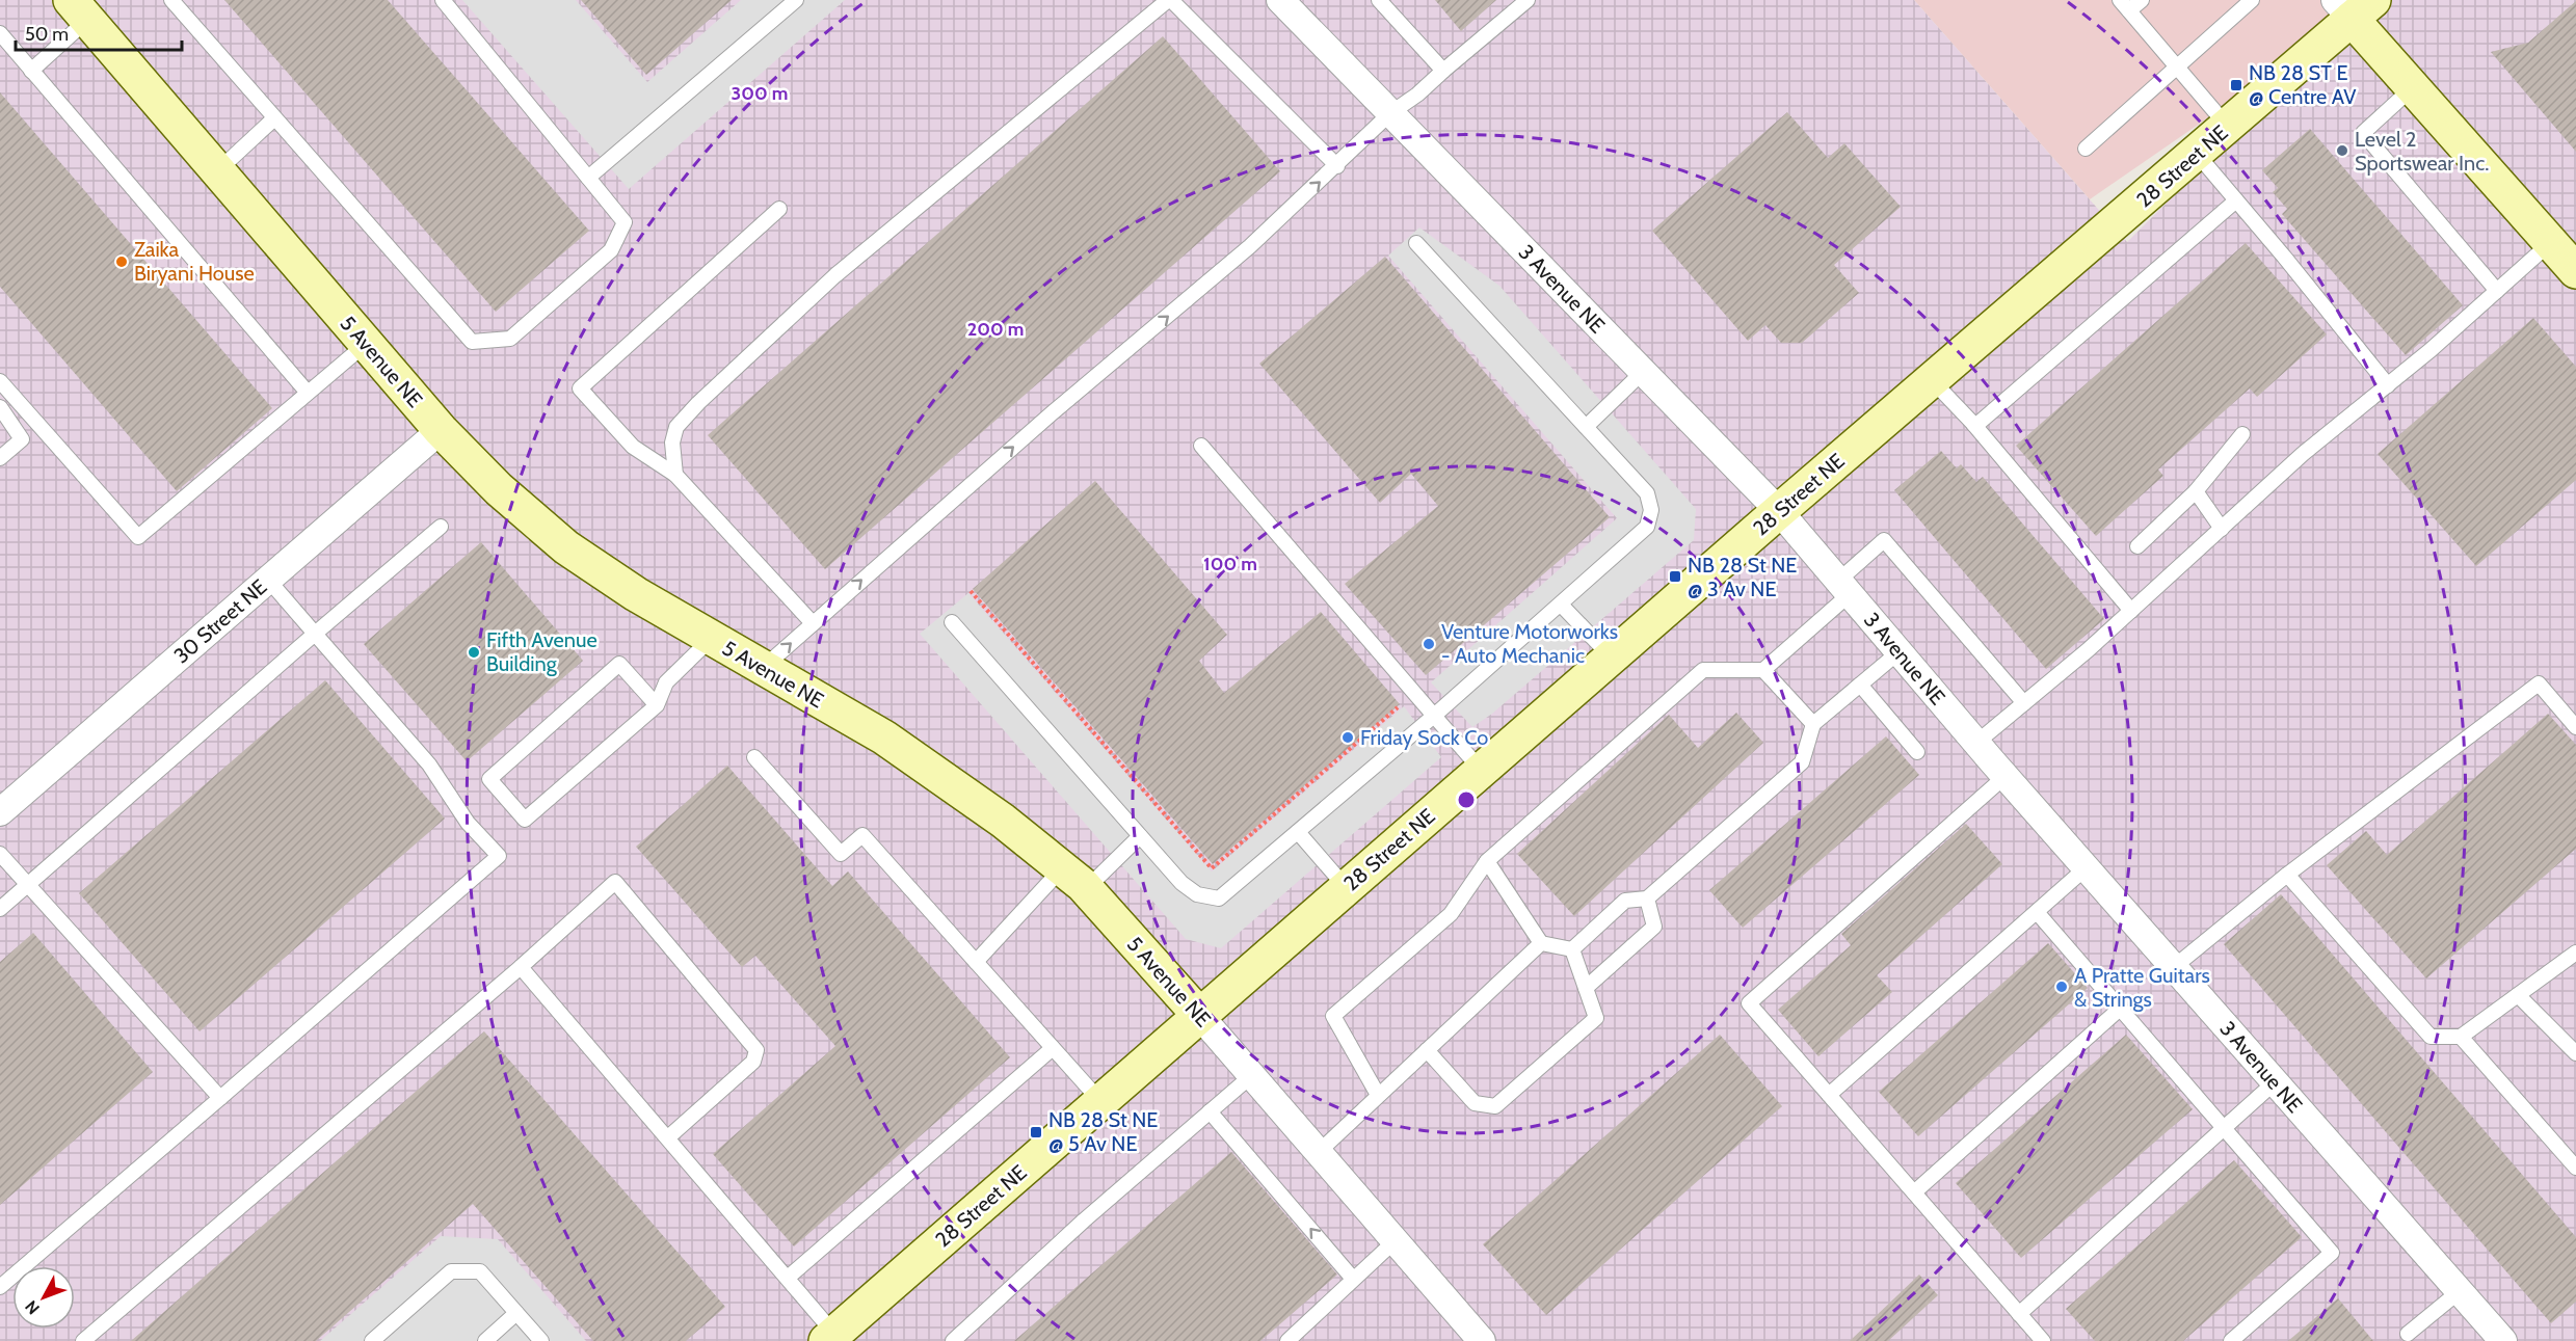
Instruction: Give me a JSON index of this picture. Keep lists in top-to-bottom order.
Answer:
{
  "streets": {
    "street": [
      "28 Street NE",
      "3 Avenue NE",
      "5 Avenue NE",
      "30 Street NE"
    ]
  },
  "crossings": [
    ["28 Street NE", "3 Avenue NE"],
    ["28 Street NE", "5 Avenue NE"],
    ["5 Avenue NE", "30 Street NE"]
  ],
  "places": {
    "transit": ["NB 28 ST E @ Centre AV", "NB 28 St NE @ 3 Av NE", "NB 28 St NE @ 5 Av NE"],
    "other": [
      "Level 2 Sportswear Inc.",
      "Zaika Biryani House",
      "Venture Motorworks - Auto Mechanic",
      "Fifth Avenue Building",
      "Friday Sock Co",
      "A Pratte Guitars & Strings"
    ]
  },
  "scale_bar": "50 m",
  "north": "bottom left",
  "rings": ["300 m", "200 m", "100 m"]
}
